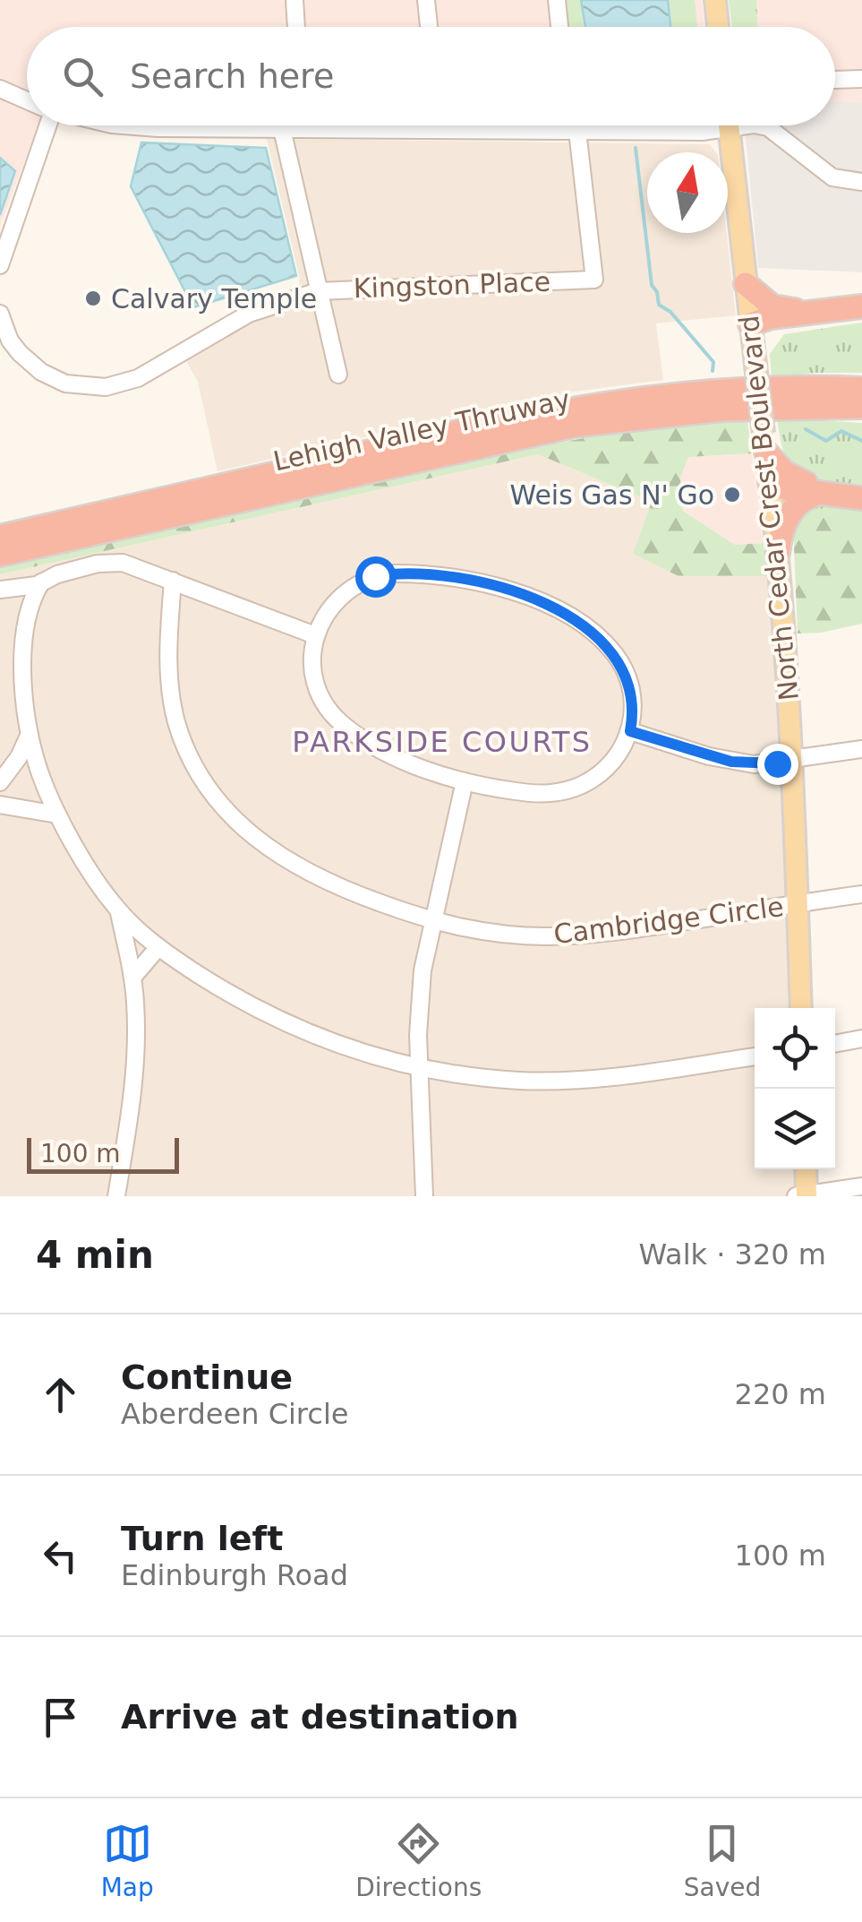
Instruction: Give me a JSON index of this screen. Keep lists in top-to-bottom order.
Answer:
{
  "streets": {
    "highway": ["Lehigh Valley Thruway"],
    "main road": ["North Cedar Crest Boulevard"],
    "street": ["Kingston Place", "Cambridge Circle"]
  },
  "crossings": [
    ["North Cedar Crest Boulevard", "Cambridge Circle"]
  ],
  "districts": ["PARKSIDE COURTS"],
  "places": ["Calvary Temple", "Weis Gas N' Go"],
  "scale_bar": "100 m",
  "north": "top",
  "page": {
    "search": "Search here",
    "scale": "100 m",
    "heading": ["4 min", "Walk · 320 m"],
    "list": [
      ["Continue", "Aberdeen Circle", "220 m"],
      ["Turn left", "Edinburgh Road", "100 m"],
      "Arrive at destination"
    ],
    "nav": ["Map", "Directions", "Saved"]
  }
}
